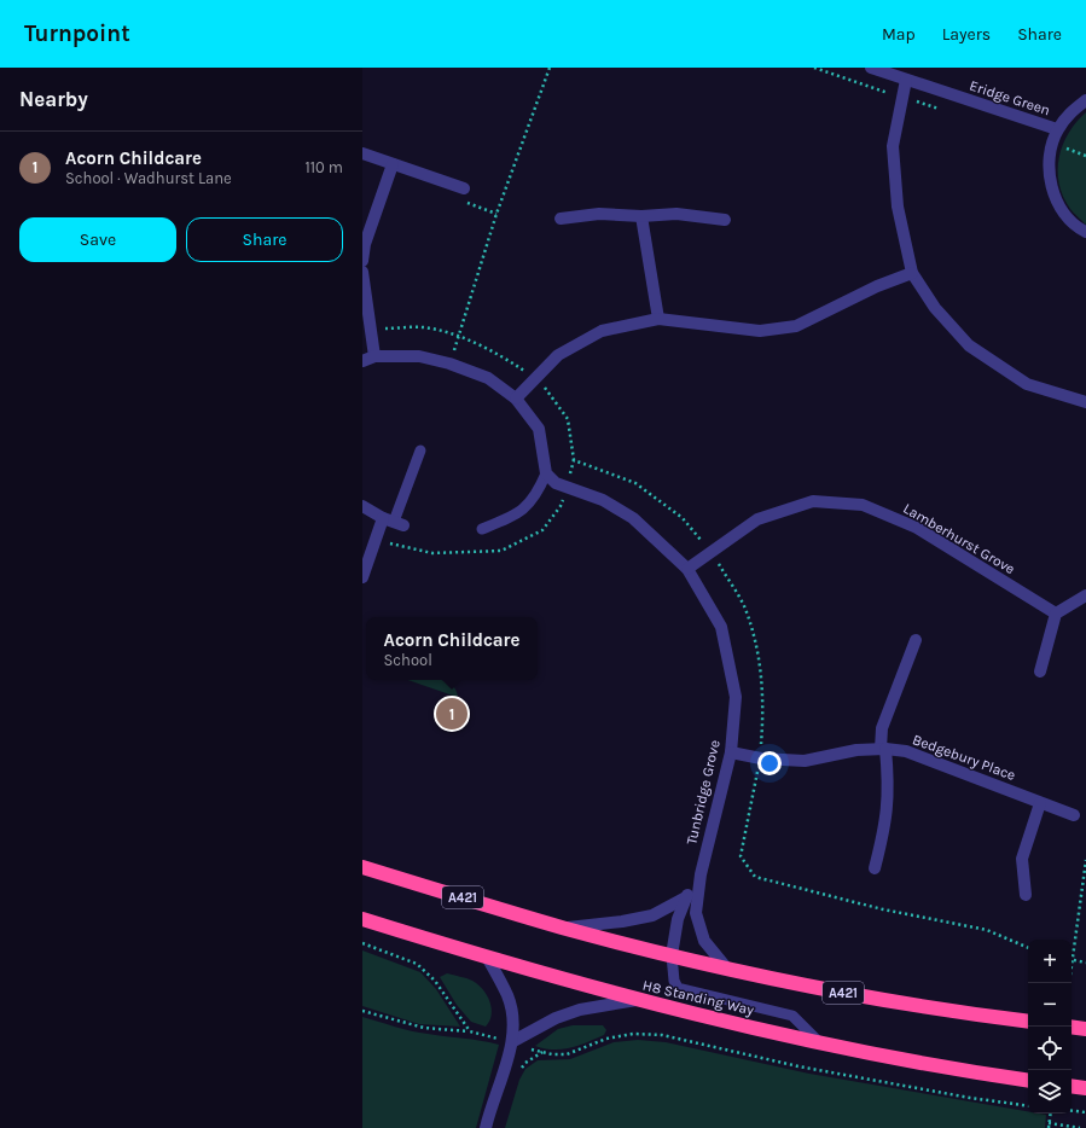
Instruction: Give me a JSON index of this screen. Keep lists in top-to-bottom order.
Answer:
{
  "streets": {
    "highway": ["A421", "H8 Standing Way"],
    "street": [
      "Eridge Green",
      "Lamberhurst Grove",
      "Bedgebury Place",
      "Tunbridge Grove"
    ]
  },
  "crossings": [
    ["Lamberhurst Grove", "Tunbridge Grove"],
    ["Bedgebury Place", "Tunbridge Grove"],
    ["Tunbridge Grove", "A421"]
  ],
  "page": {
    "header": "Turnpoint",
    "nav": ["Map", "Layers", "Share"],
    "heading": "Nearby",
    "list": [
      {
        "mark": "1",
        "name": "Acorn Childcare",
        "note": "School · Wadhurst Lane",
        "value": "110 m"
      }
    ],
    "buttons": ["Save", "Share"],
    "popup": ["Acorn Childcare", "School"],
    "pins": "1",
    "map_buttons": ["+", "−"]
  }
}
